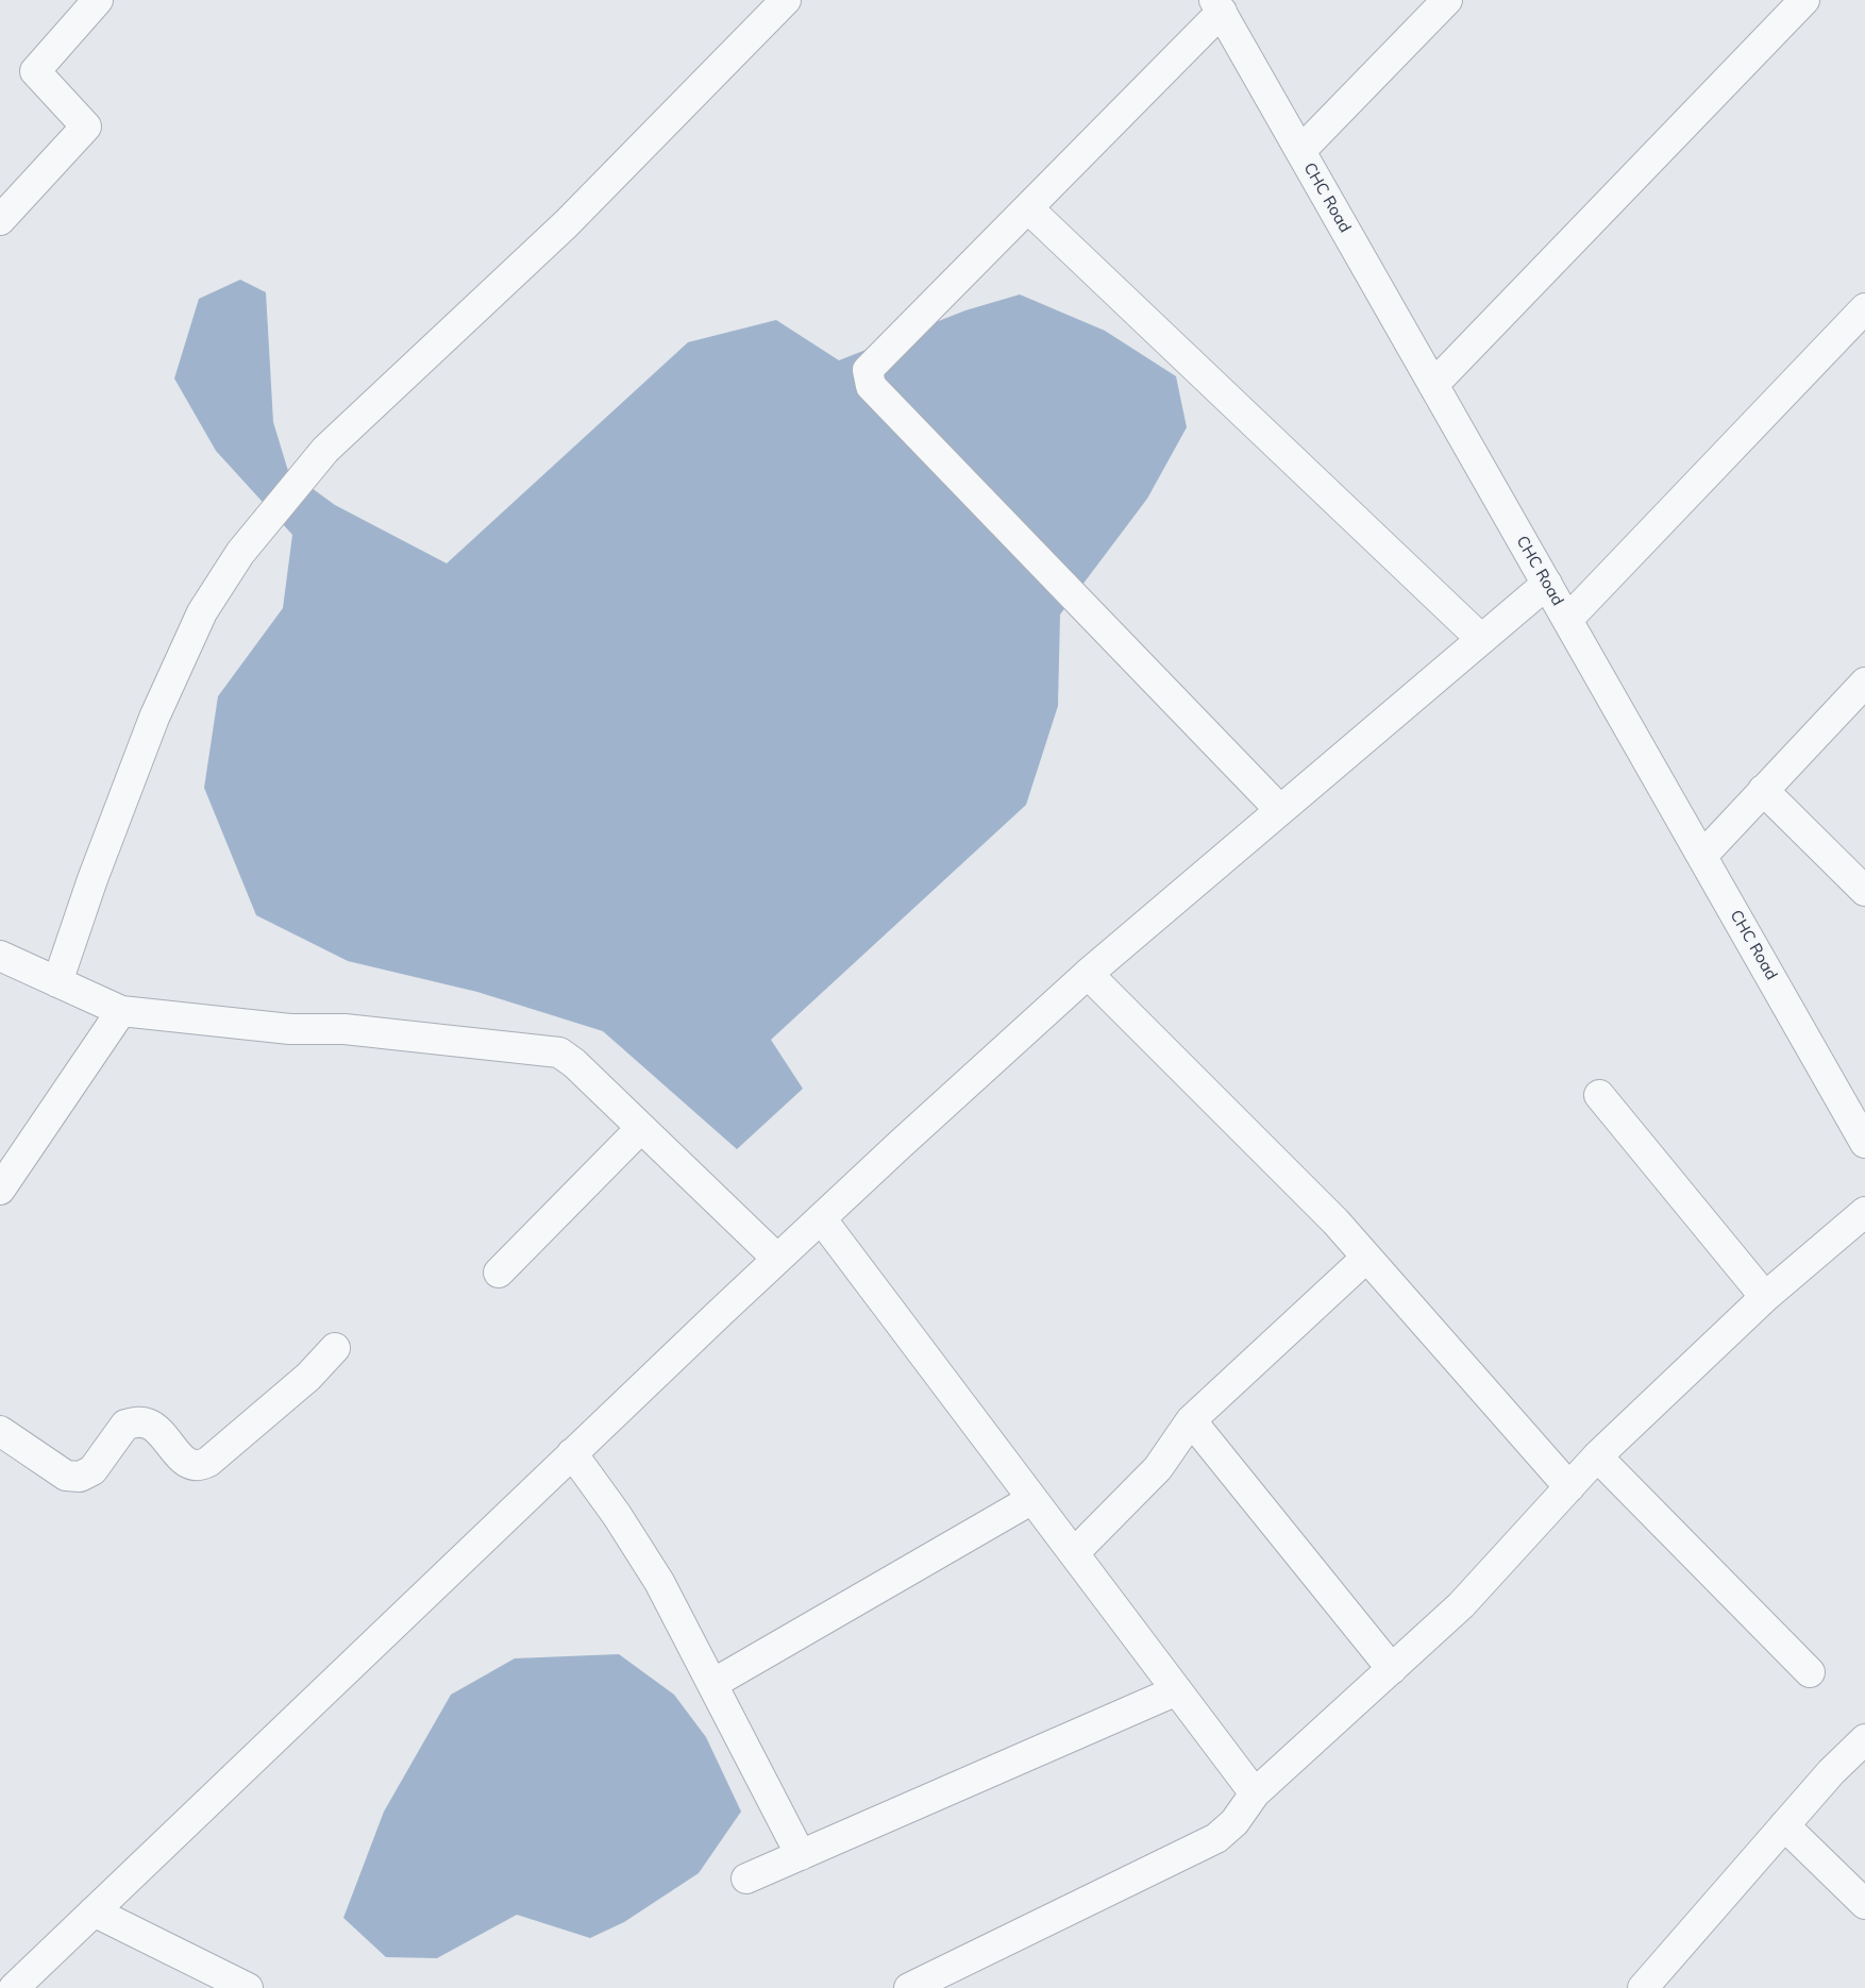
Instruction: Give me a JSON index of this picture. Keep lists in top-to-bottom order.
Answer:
{
  "streets": {
    "street": ["CHC Road"]
  }
}
